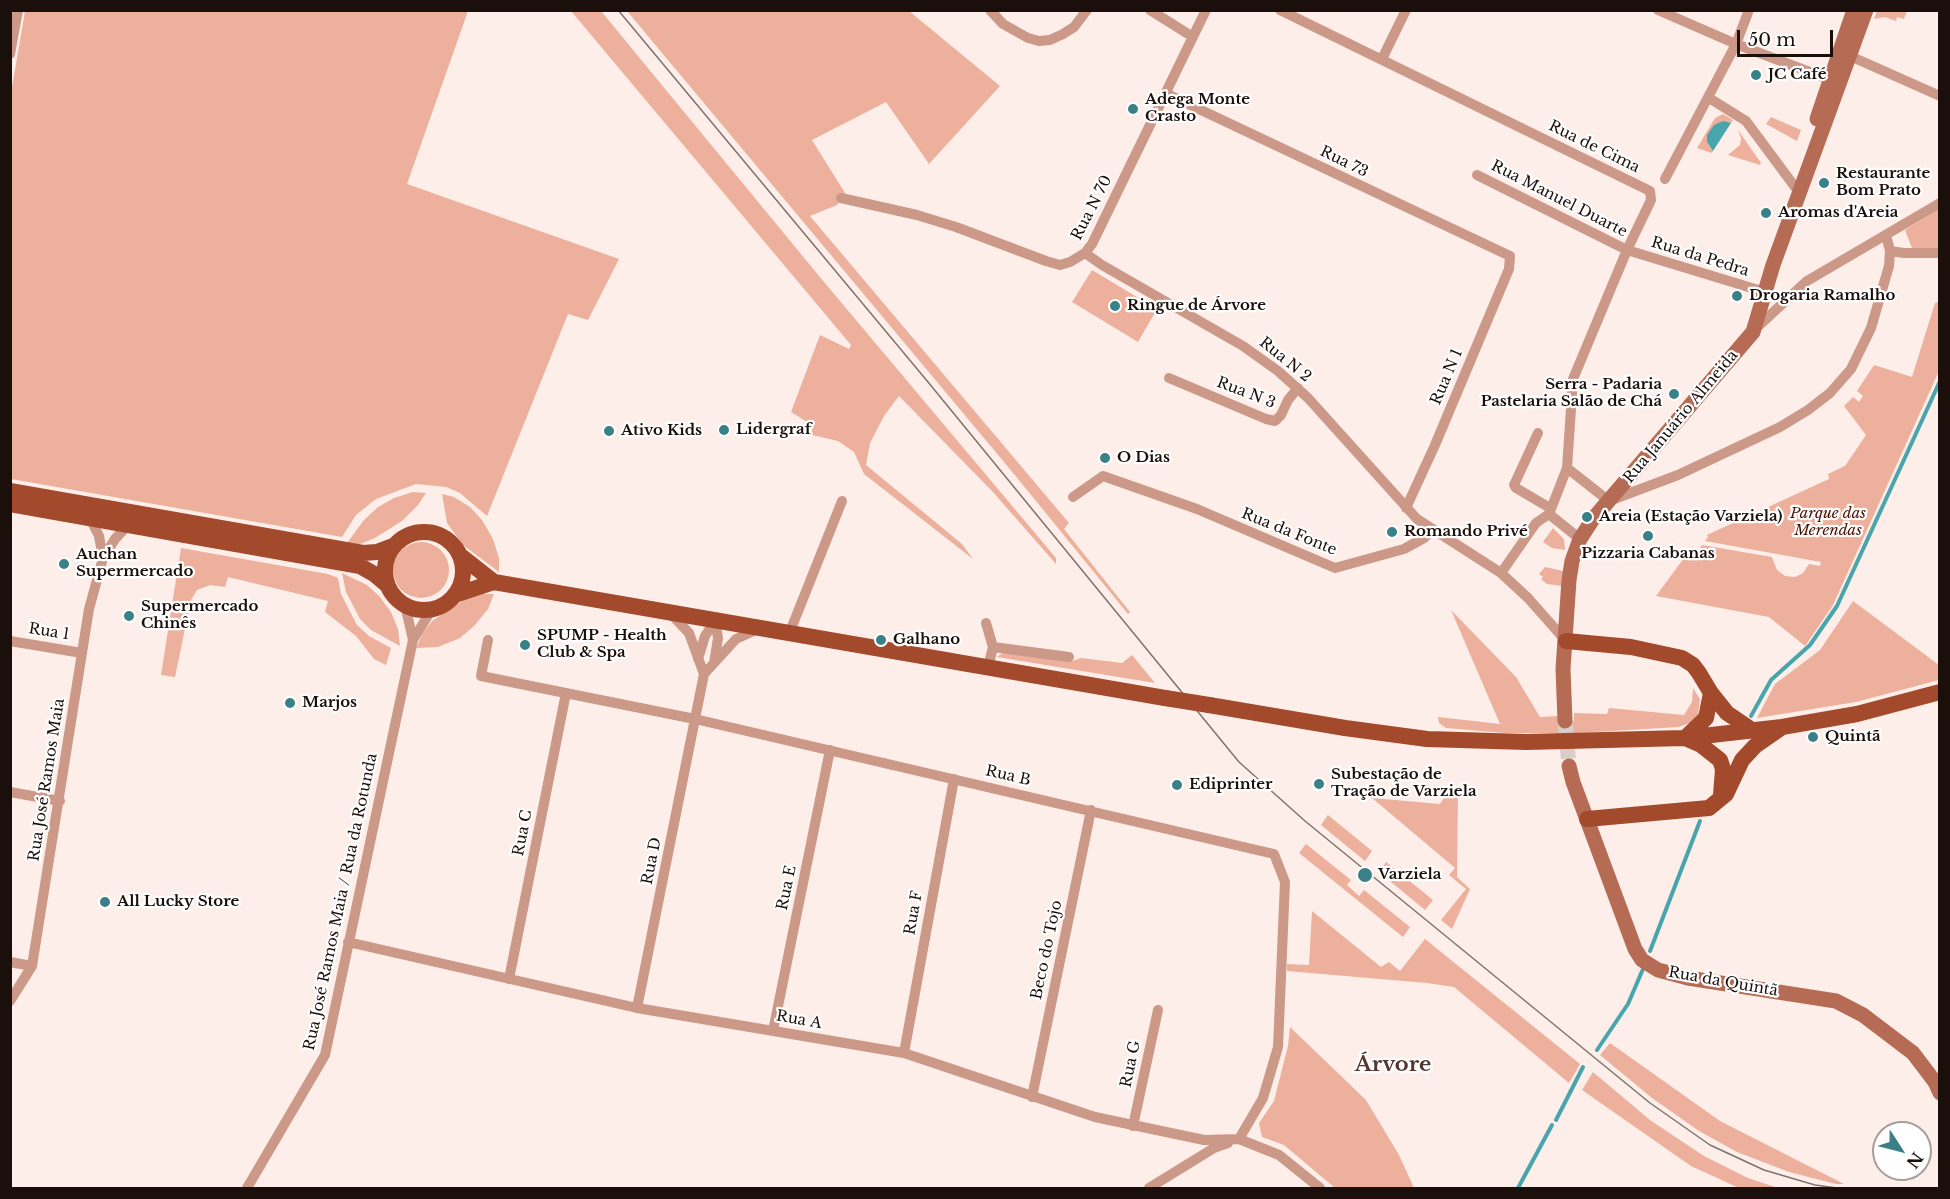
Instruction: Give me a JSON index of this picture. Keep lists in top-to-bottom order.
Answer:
{
  "streets": {
    "street": [
      "Rua de Cima",
      "Rua 73",
      "Rua Manuel Duarte",
      "Rua N 70",
      "Rua da Pedra",
      "Rua N 2",
      "Rua N 1",
      "Rua N 3",
      "Rua Januário Almeida",
      "Rua da Fonte",
      "Rua 1",
      "Rua B",
      "Rua José Ramos Maia",
      "Rua C",
      "Rua D",
      "Rua E",
      "Rua José Ramos Maia / Rua da Rotunda",
      "Rua F",
      "Beco do Tojo",
      "Rua da Quintã",
      "Rua A",
      "Rua G"
    ]
  },
  "crossings": [
    ["Rua de Cima", "Rua Manuel Duarte"],
    ["Rua de Cima", "Rua da Pedra"],
    ["Rua 73", "Rua N 70"],
    ["Rua 73", "Rua N 1"],
    ["Rua Manuel Duarte", "Rua da Pedra"],
    ["Rua N 70", "Rua N 2"],
    ["Rua N 2", "Rua N 1"],
    ["Rua N 2", "Rua N 3"],
    ["Rua N 2", "Rua da Fonte"],
    ["Rua 1", "Rua José Ramos Maia"],
    ["Rua B", "Rua C"],
    ["Rua B", "Rua D"],
    ["Rua B", "Rua E"],
    ["Rua B", "Rua F"],
    ["Rua B", "Beco do Tojo"],
    ["Rua B", "Rua A"],
    ["Rua C", "Rua A"],
    ["Rua D", "Rua A"],
    ["Rua E", "Rua A"],
    ["Rua José Ramos Maia / Rua da Rotunda", "Rua A"],
    ["Rua F", "Rua A"],
    ["Beco do Tojo", "Rua A"],
    ["Rua A", "Rua G"]
  ],
  "districts": ["Árvore"],
  "parks": ["Parque das Merendas"],
  "places": [
    "JC Café",
    "Adega Monte Crasto",
    "Restaurante Bom Prato",
    "Aromas d'Areia",
    "Drogaria Ramalho",
    "Ringue de Árvore",
    "Serra - Padaria Pastelaria Salão de Chá",
    "Lidergraf",
    "Ativo Kids",
    "O Dias",
    "Areia (Estação Varziela)",
    "Romando Privé",
    "Pizzaria Cabanas",
    "Auchan Supermercado",
    "Supermercado Chinês",
    "Galhano",
    "SPUMP - Health Club & Spa",
    "Marjos",
    "Quintã",
    "Subestação de Tração de Varziela",
    "Ediprinter",
    "Varziela",
    "All Lucky Store"
  ],
  "scale_bar": "50 m",
  "north": "bottom right"
}
